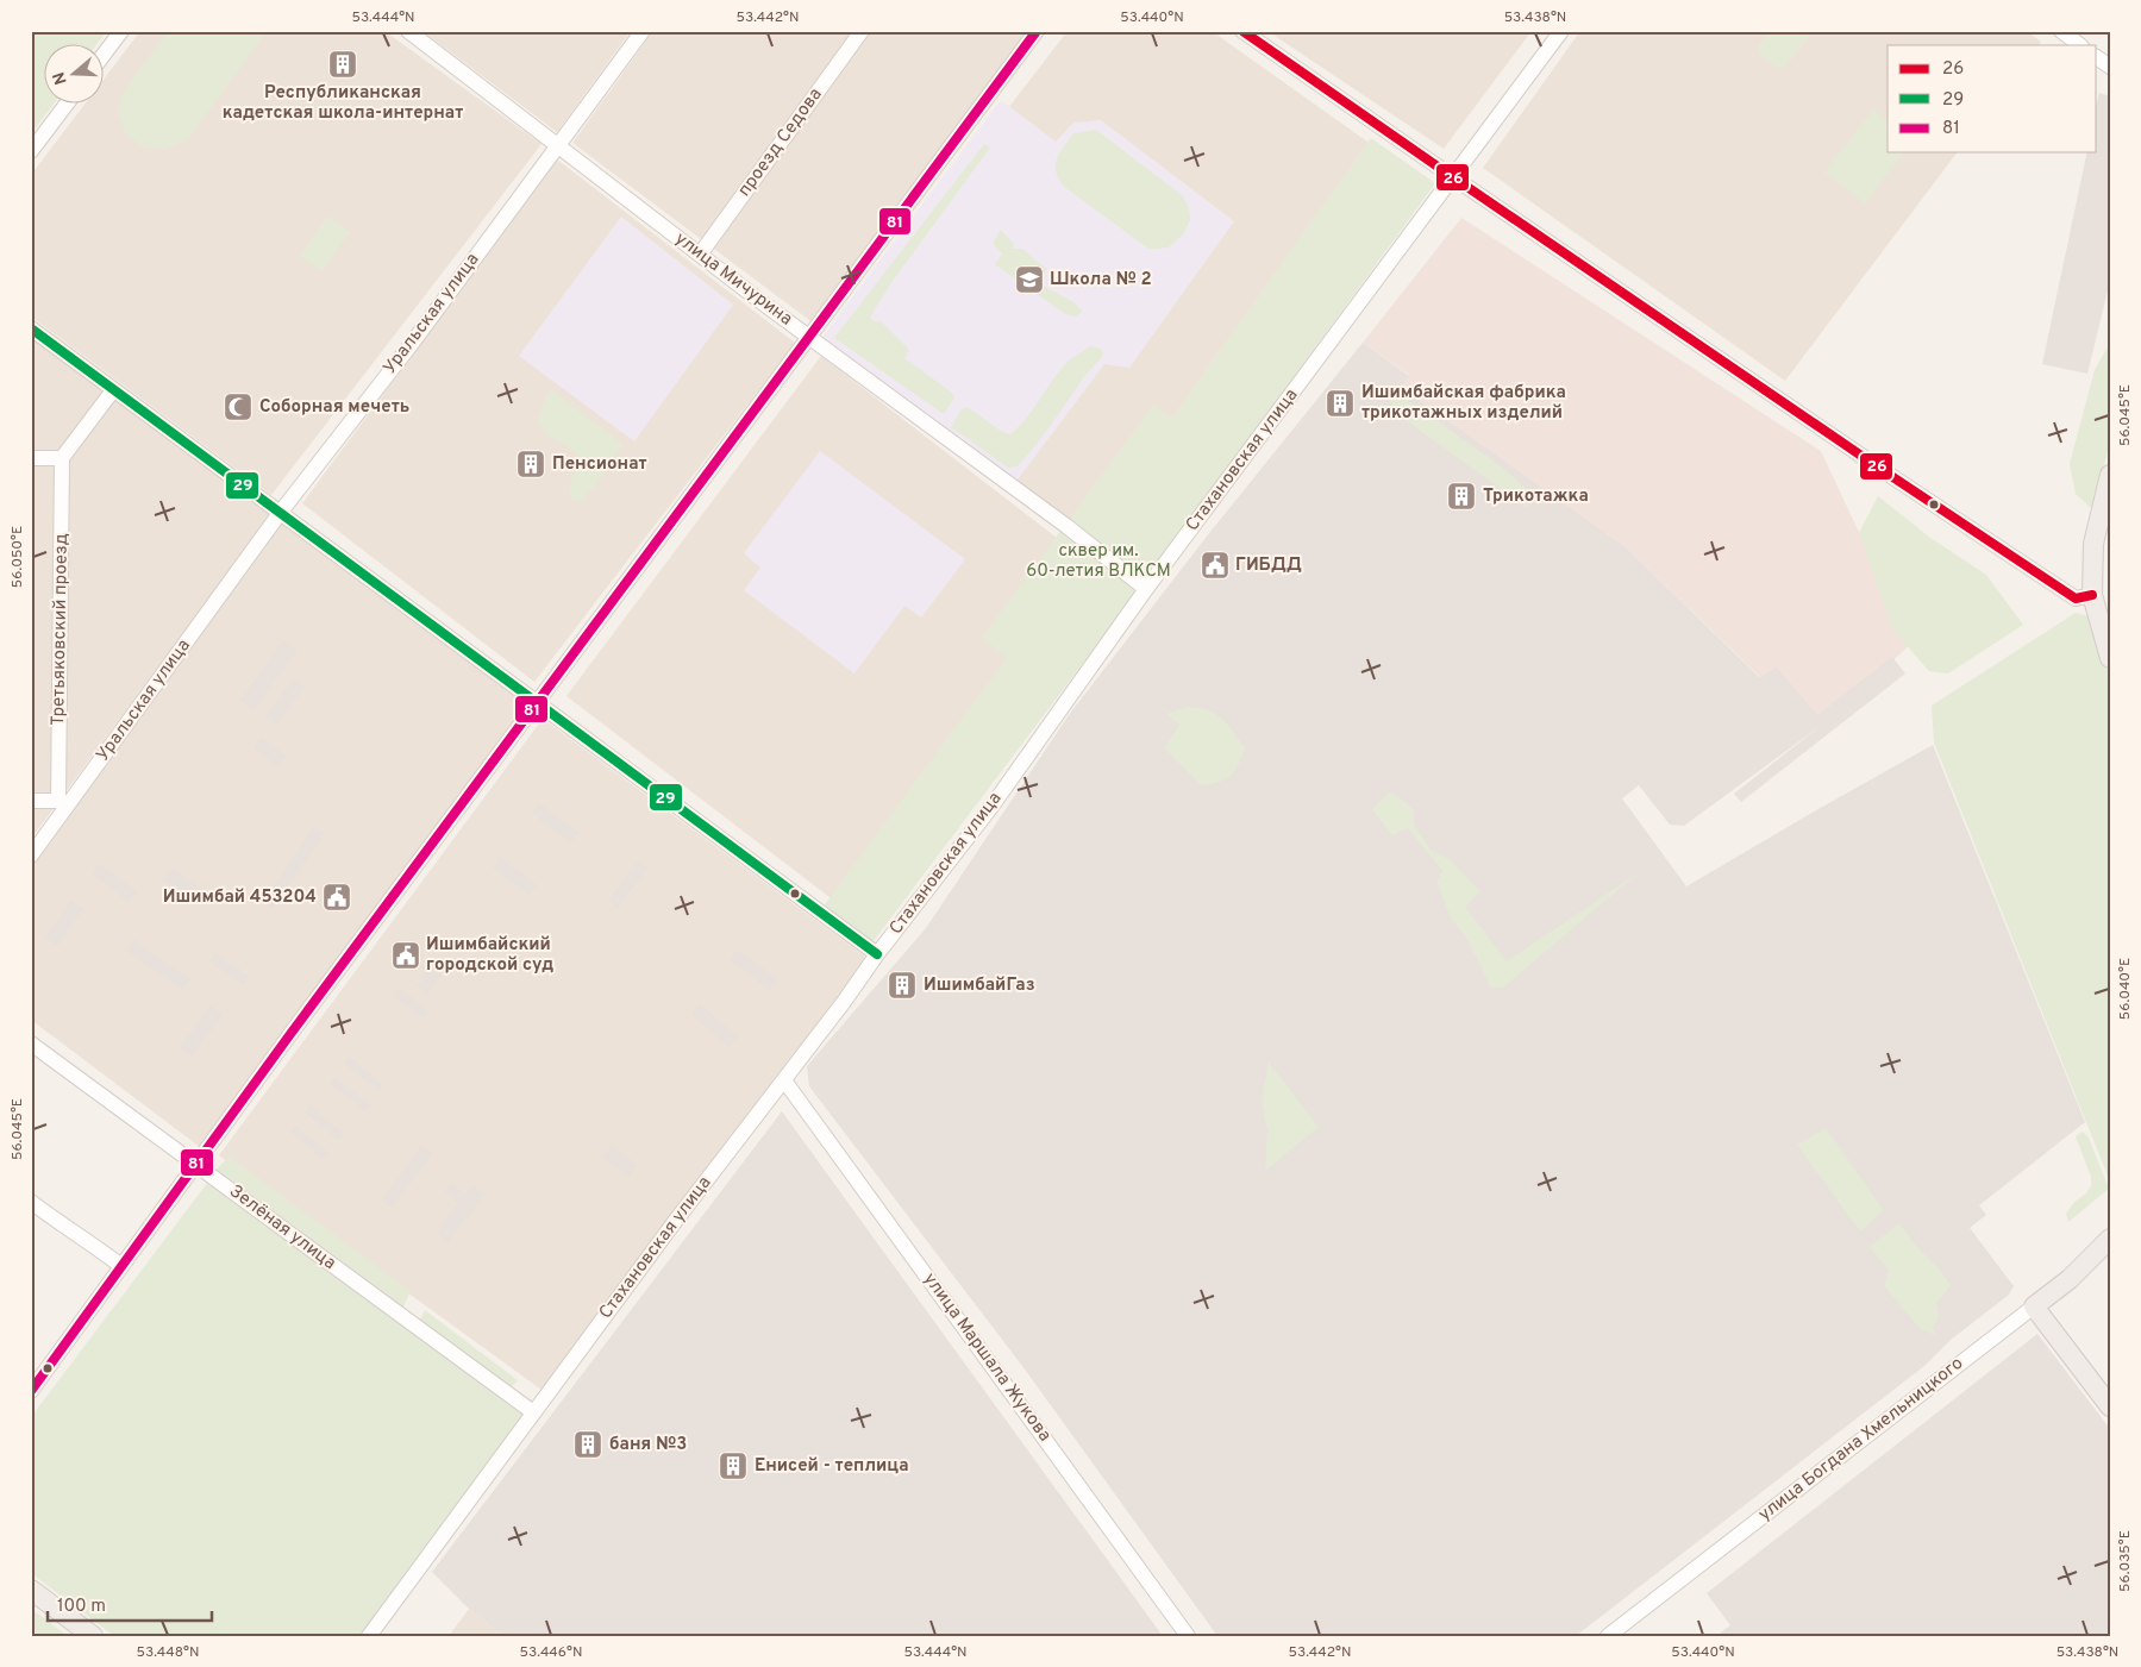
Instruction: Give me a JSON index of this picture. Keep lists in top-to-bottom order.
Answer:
{
  "streets": {
    "main road": ["улица Богдана Хмельницкого"],
    "street": [
      "проезд Седова",
      "улица Мичурина",
      "Уральская улица",
      "Стахановская улица",
      "Третьяковский проезд",
      "Зелёная улица",
      "улица Маршала Жукова"
    ]
  },
  "crossings": [
    ["проезд Седова", "улица Мичурина"],
    ["улица Мичурина", "Уральская улица"],
    ["улица Мичурина", "Стахановская улица"],
    ["Стахановская улица", "Зелёная улица"],
    ["Стахановская улица", "улица Маршала Жукова"]
  ],
  "parks": ["сквер им. 60-летия ВЛКСМ"],
  "places": {
    "building": [
      "Республиканская кадетская школа-интернат",
      "Ишимбайская фабрика трикотажных изделий",
      "Пенсионат",
      "Трикотажка",
      "ИшимбайГаз",
      "баня №3",
      "Енисей - теплица"
    ],
    "school or university": ["Школа № 2"],
    "mosque": ["Соборная мечеть"],
    "public building": ["ГИБДД", "Ишимбай 453204", "Ишимбайский городской суд"]
  },
  "lines": ["transit line 26", "transit line 81", "transit line 29"],
  "legend": ["26", "29", "81"],
  "scale_bar": "100 m",
  "north": "left",
  "coordinates": [
    "53.444°N",
    "53.442°N",
    "53.440°N",
    "53.438°N",
    "56.045°E",
    "56.050°E",
    "56.040°E",
    "56.035°E",
    "53.448°N",
    "53.446°N"
  ]
}
